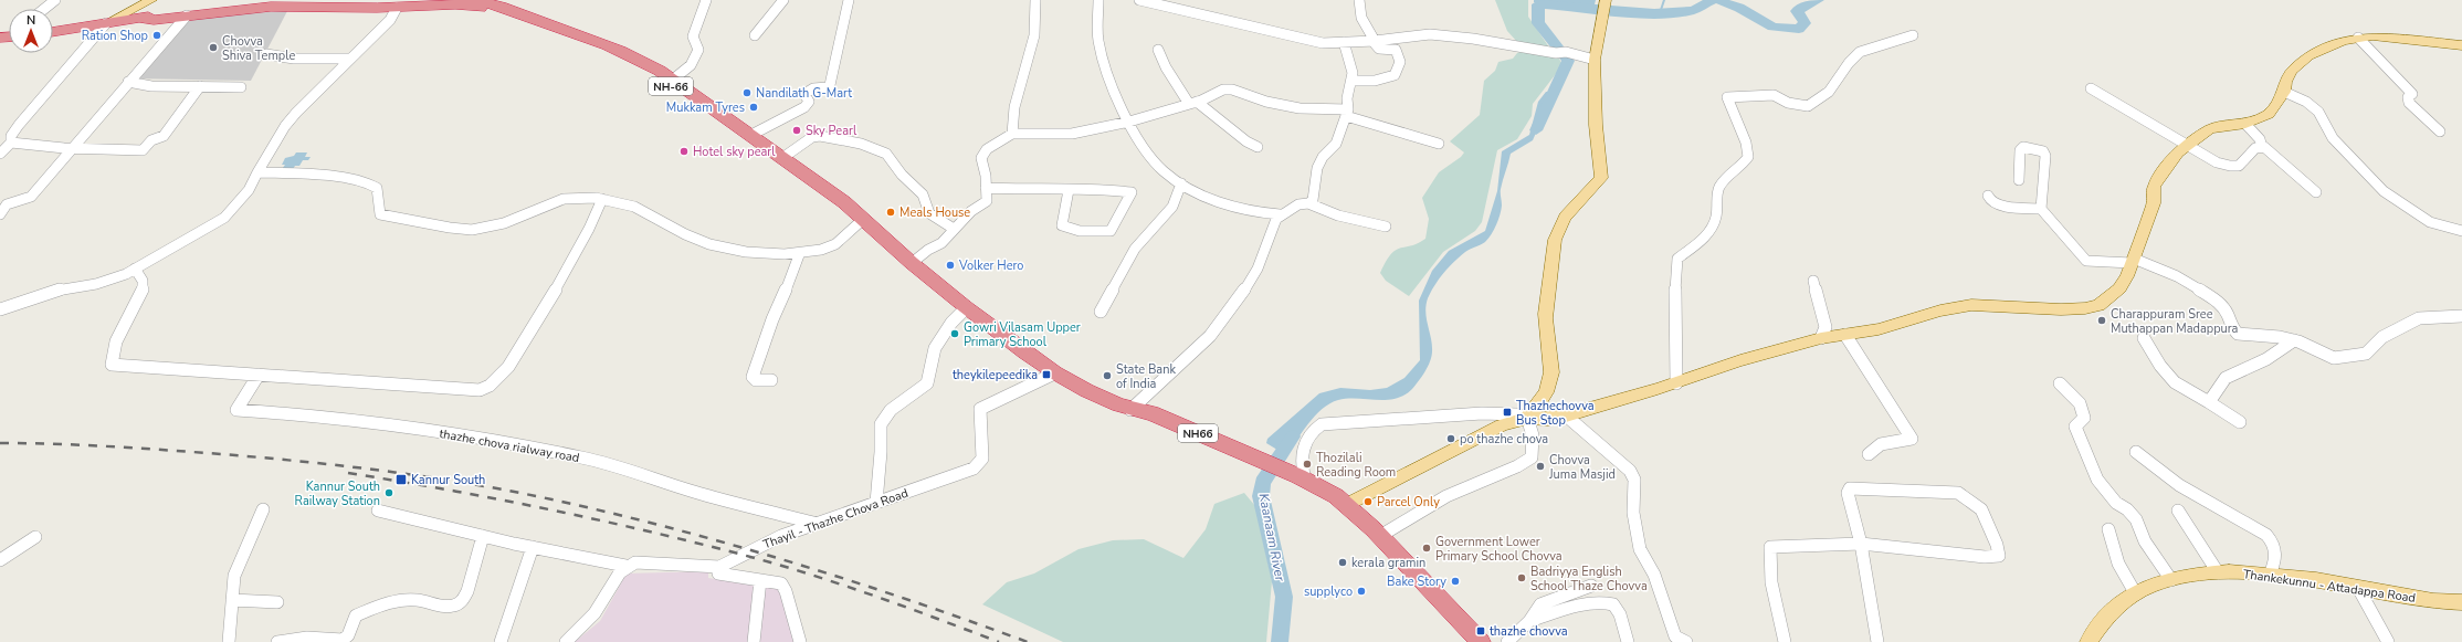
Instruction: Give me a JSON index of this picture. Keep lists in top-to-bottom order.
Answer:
{
  "streets": {
    "highway": ["NH-66", "NH66"],
    "main road": ["Thankekunnu - Attadappa Road"],
    "street": ["thazhe chova rialway road", "Thayil - Thazhe Chova Road"]
  },
  "crossings": [
    ["NH-66", "NH66"],
    ["NH66", "Thayil - Thazhe Chova Road"],
    ["thazhe chova rialway road", "Thayil - Thazhe Chova Road"]
  ],
  "water": ["Kaanaam River"],
  "places": {
    "other": [
      "Ration Shop",
      "Chovva Shiva Temple",
      "Nandilath G-Mart",
      "Mukkam Tyres",
      "Sky Pearl",
      "Hotel sky pearl",
      "Meals House",
      "Volker Hero",
      "Charappuram Sree Muthappan Madappura",
      "Gowri Vilasam Upper Primary School",
      "State Bank of India",
      "po thazhe chova",
      "Thozilali Reading Room",
      "Chovva Juma Masjid",
      "Kannur South Railway Station",
      "Parcel Only",
      "Government Lower Primary School Chovva",
      "kerala gramin",
      "Badriyya English School Thaze Chovva",
      "Bake Story",
      "supplyco"
    ],
    "transit": [
      "theykilepeedika",
      "Thazhechovva Bus Stop",
      "Kannur South",
      "thazhe chovva"
    ]
  },
  "north": "top"
}
